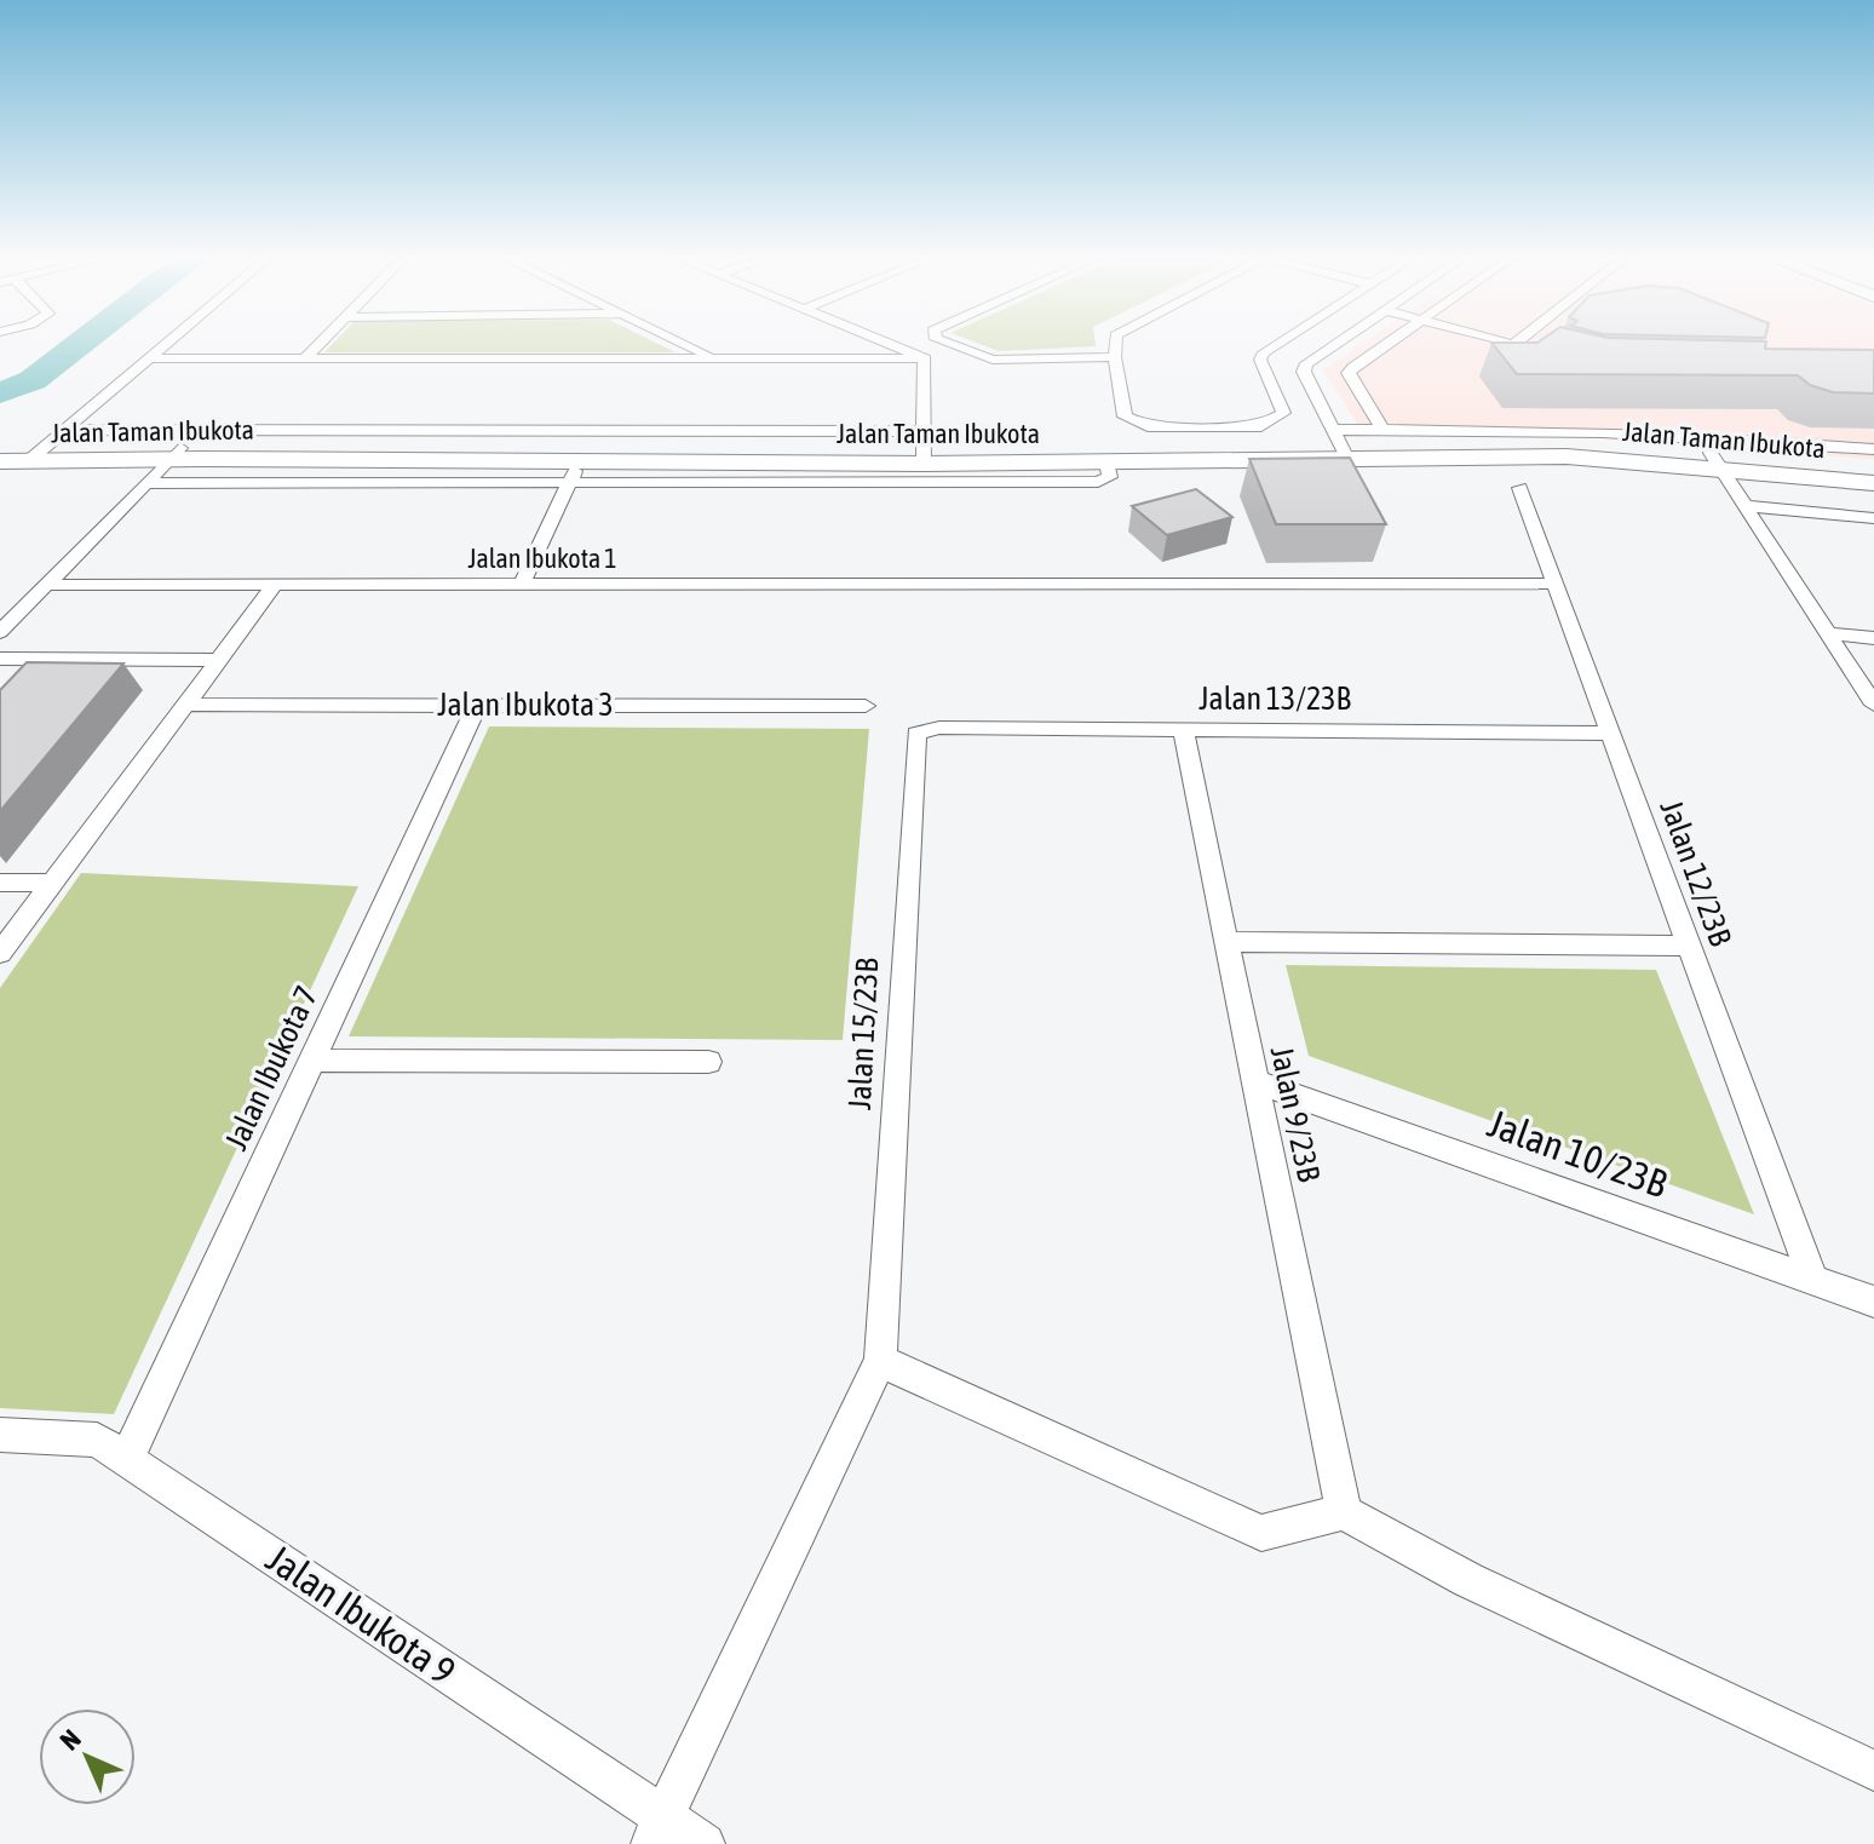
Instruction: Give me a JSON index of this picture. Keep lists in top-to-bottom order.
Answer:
{
  "streets": {
    "main road": ["Jalan Taman Ibukota"],
    "street": [
      "Jalan Ibukota 1",
      "Jalan 13/23B",
      "Jalan Ibukota 3",
      "Jalan 12/23B",
      "Jalan 15/23B",
      "Jalan Ibukota 7",
      "Jalan 9/23B",
      "Jalan 10/23B",
      "Jalan Ibukota 9"
    ]
  },
  "crossings": [
    ["Jalan Ibukota 1", "Jalan 12/23B"],
    ["Jalan 13/23B", "Jalan 12/23B"],
    ["Jalan 13/23B", "Jalan 15/23B"],
    ["Jalan 13/23B", "Jalan 9/23B"],
    ["Jalan Ibukota 3", "Jalan Ibukota 7"],
    ["Jalan 12/23B", "Jalan 10/23B"],
    ["Jalan Ibukota 7", "Jalan Ibukota 9"],
    ["Jalan 9/23B", "Jalan 10/23B"]
  ],
  "north": "top left"
}
